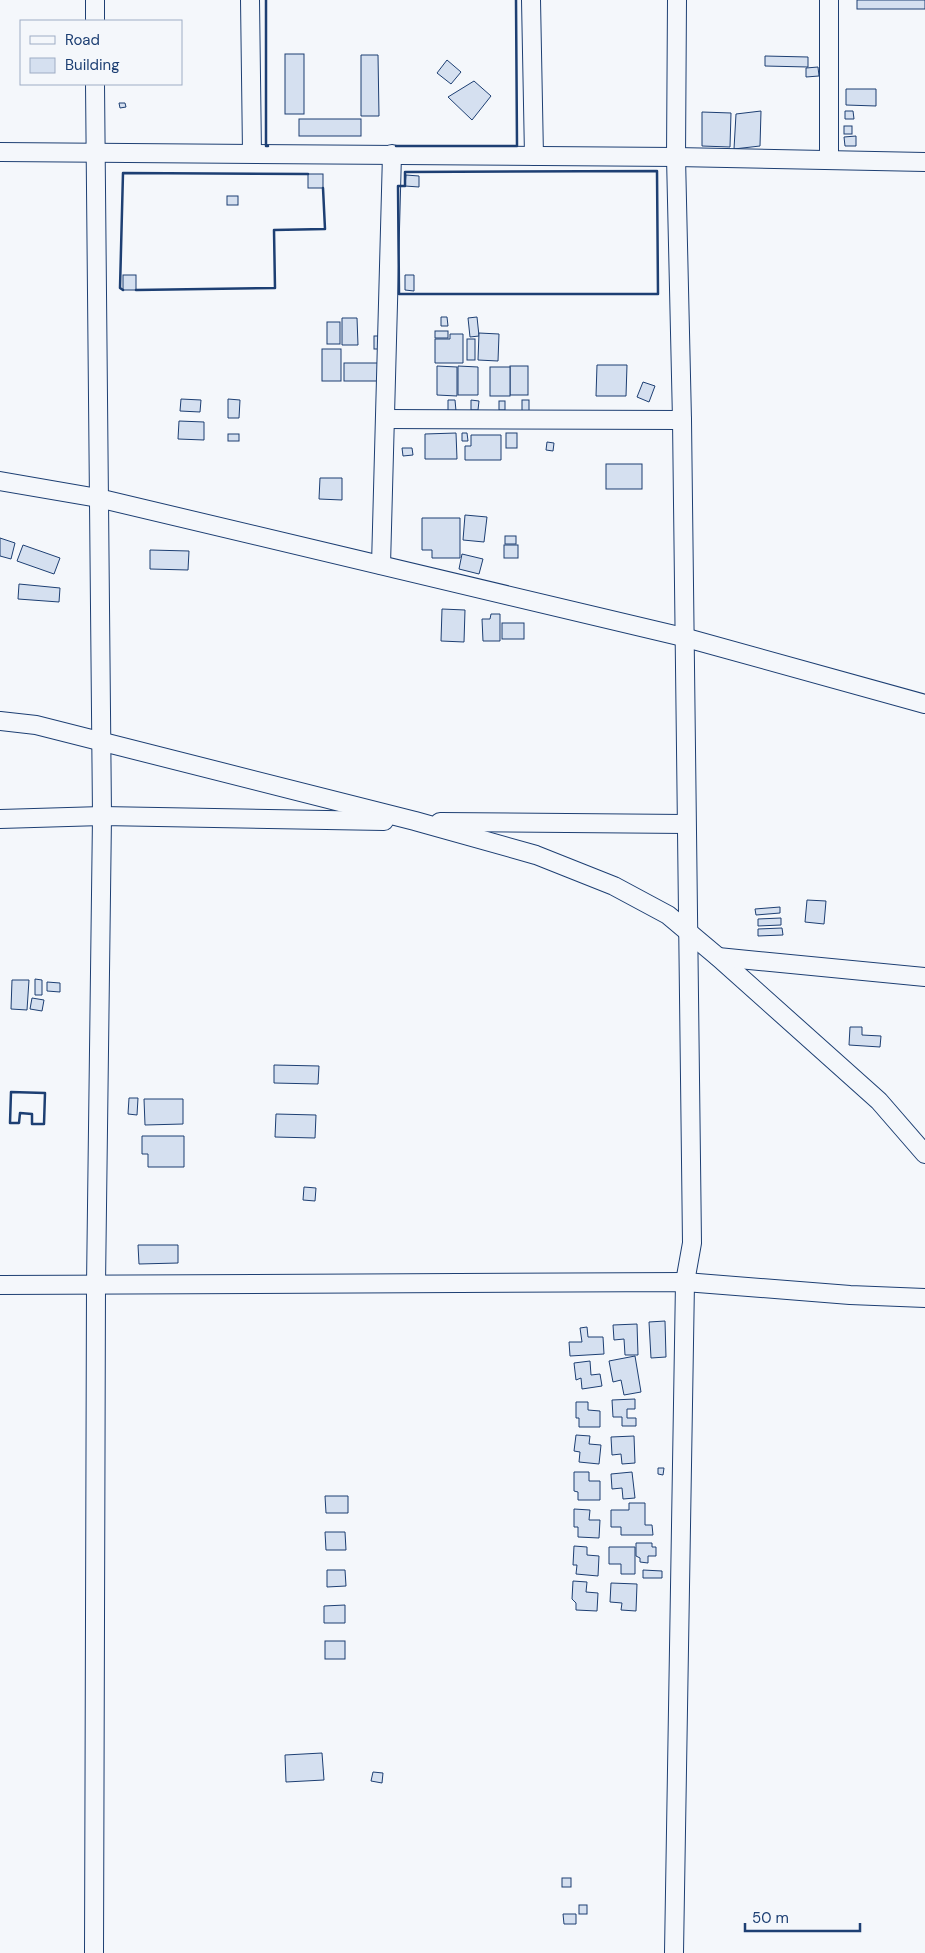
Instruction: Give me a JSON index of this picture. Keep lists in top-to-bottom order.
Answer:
{
  "legend": ["Road", "Building"],
  "scale_bar": "50 m"
}
